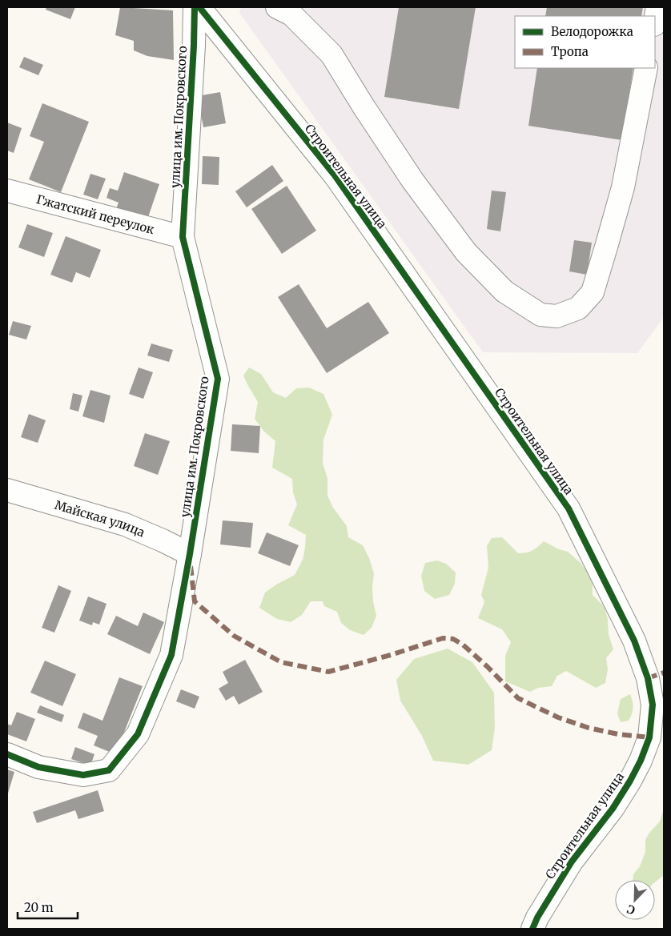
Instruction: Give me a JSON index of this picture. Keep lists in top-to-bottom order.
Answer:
{
  "streets": {
    "street": [
      "улица им. Покровского",
      "Строительная улица",
      "Гжатский переулок",
      "Майская улица"
    ]
  },
  "crossings": [
    ["улица им. Покровского", "Гжатский переулок"],
    ["улица им. Покровского", "Майская улица"]
  ],
  "legend": ["Велодорожка", "Тропа"],
  "scale_bar": "20 m",
  "north": "bottom left"
}
